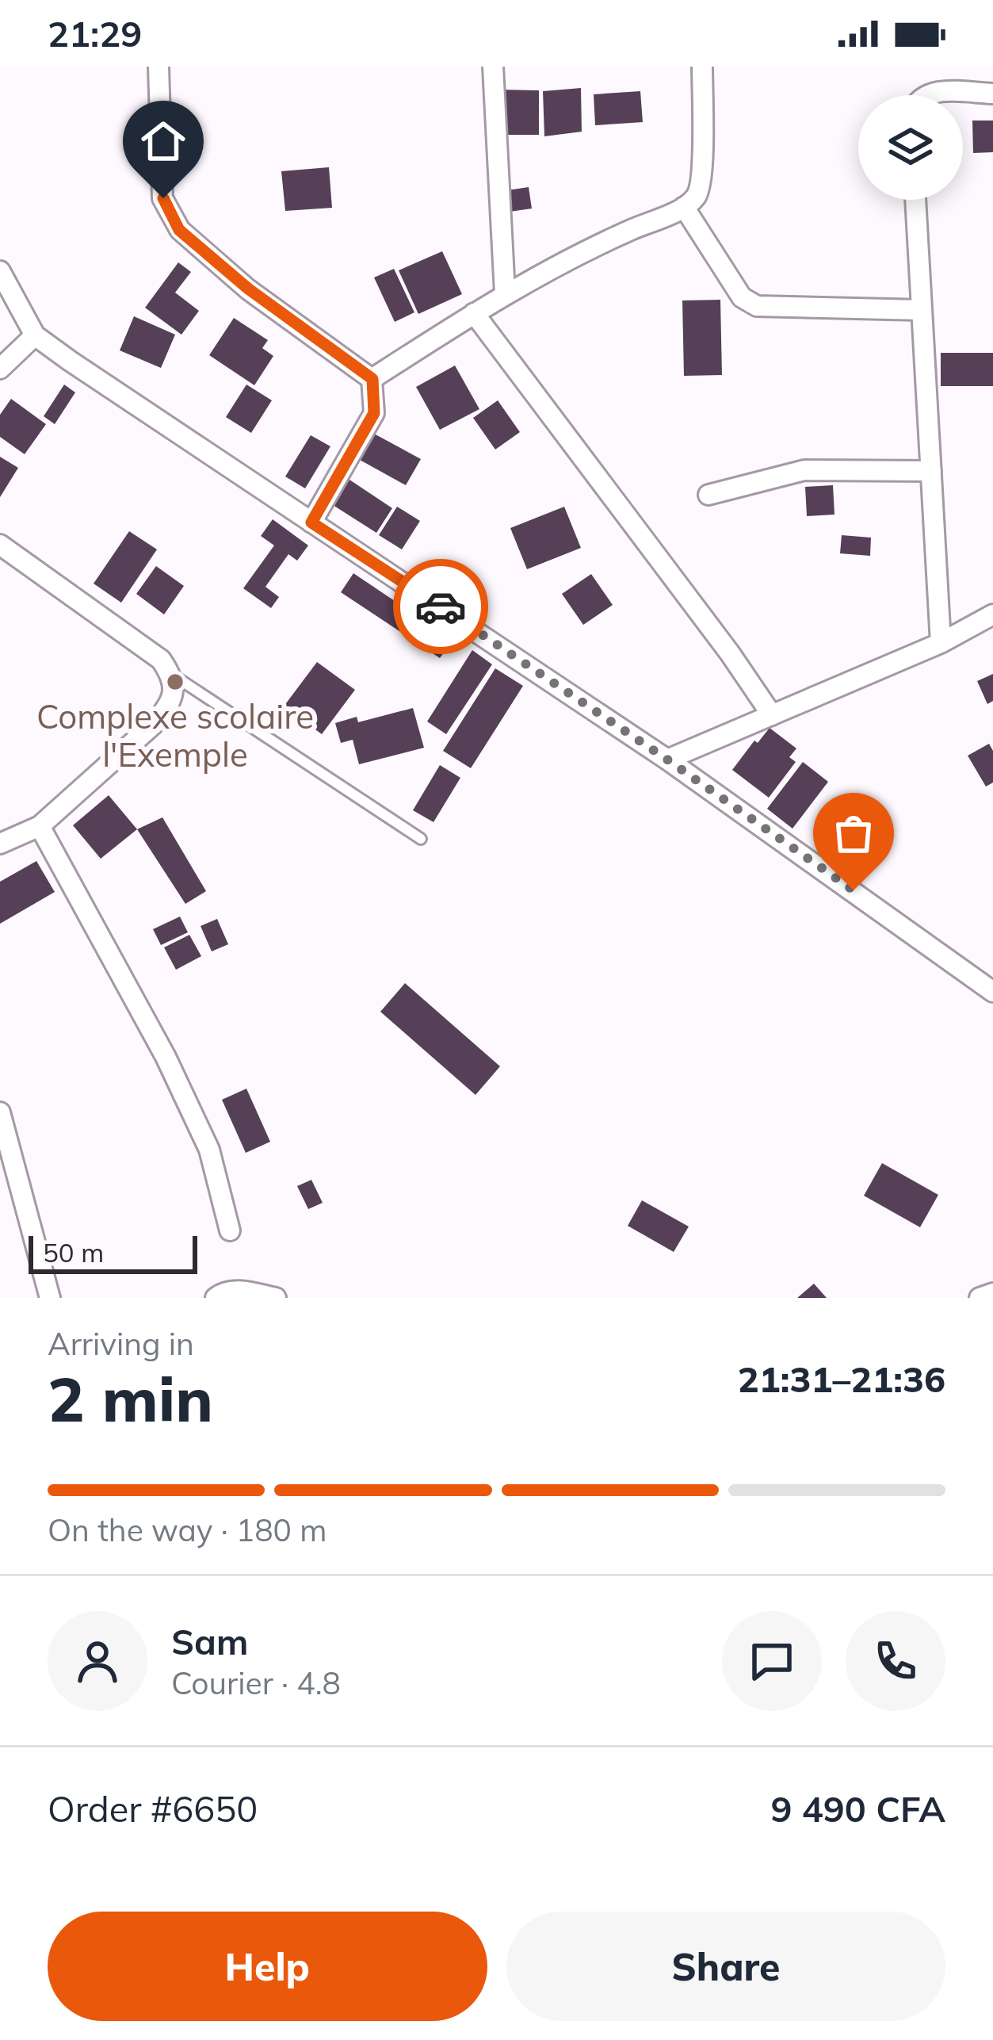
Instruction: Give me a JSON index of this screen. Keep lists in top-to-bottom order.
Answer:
{
  "places": ["Complexe scolaire l'Exemple"],
  "scale_bar": "50 m",
  "page": {
    "status": "21:29",
    "scale": "50 m",
    "heading": ["2 min", "Arriving in", "21:31–21:36"],
    "panel": [
      "Sam",
      "Courier · 4.8",
      "Order #6650",
      "9 490 CFA"
    ],
    "bar": "On the way · 180 m",
    "buttons": ["Help", "Share"]
  }
}
